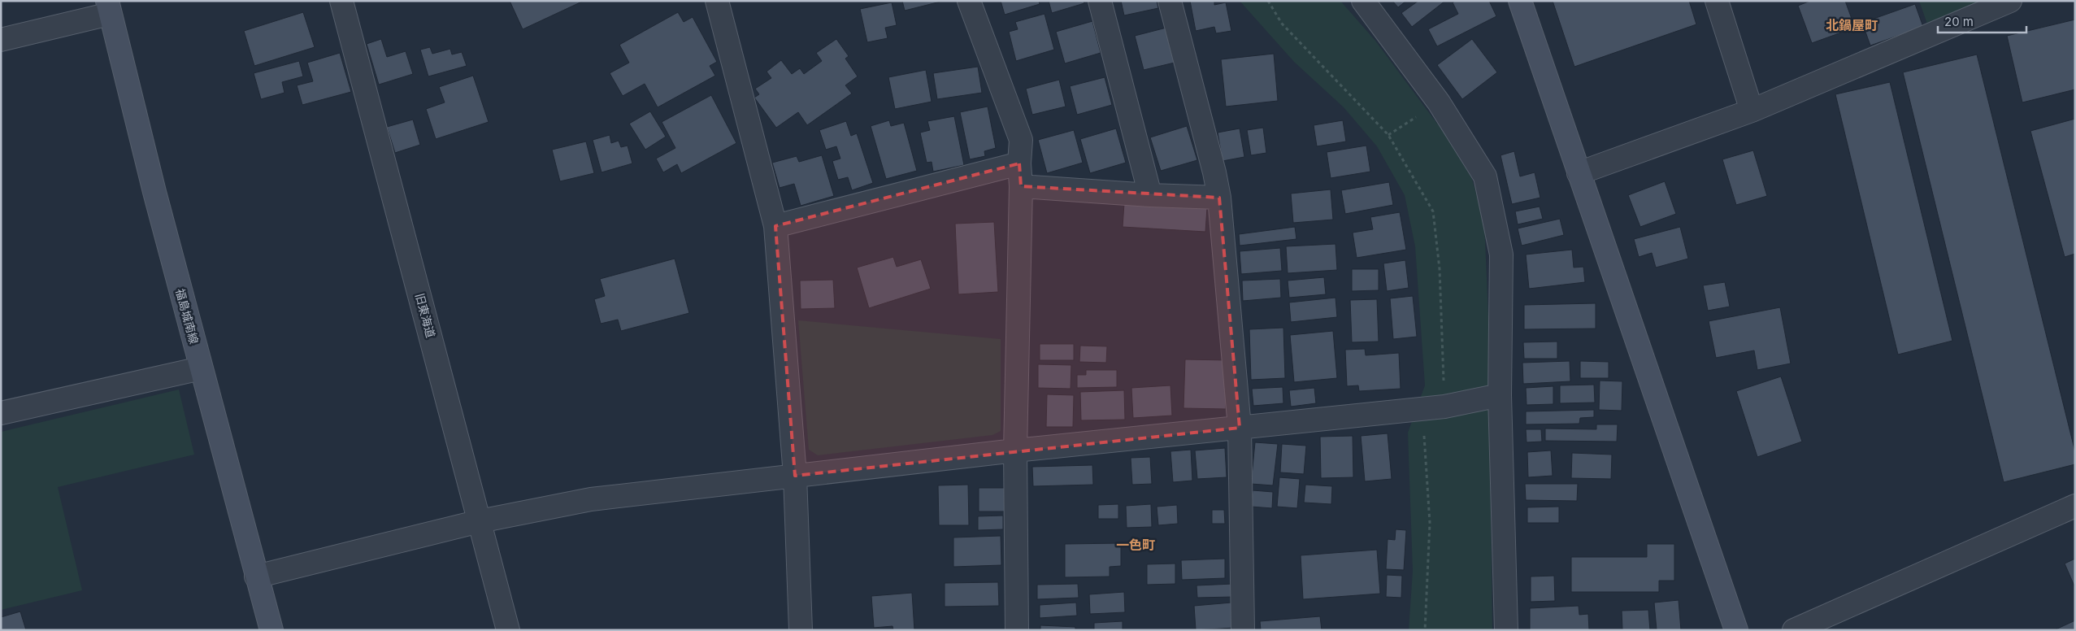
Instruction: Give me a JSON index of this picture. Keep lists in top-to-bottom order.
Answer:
{
  "streets": {
    "street": ["旧東海道", "福島城南線"]
  },
  "districts": ["北鍋屋町", "一色町"],
  "scale_bar": "20 m"
}
